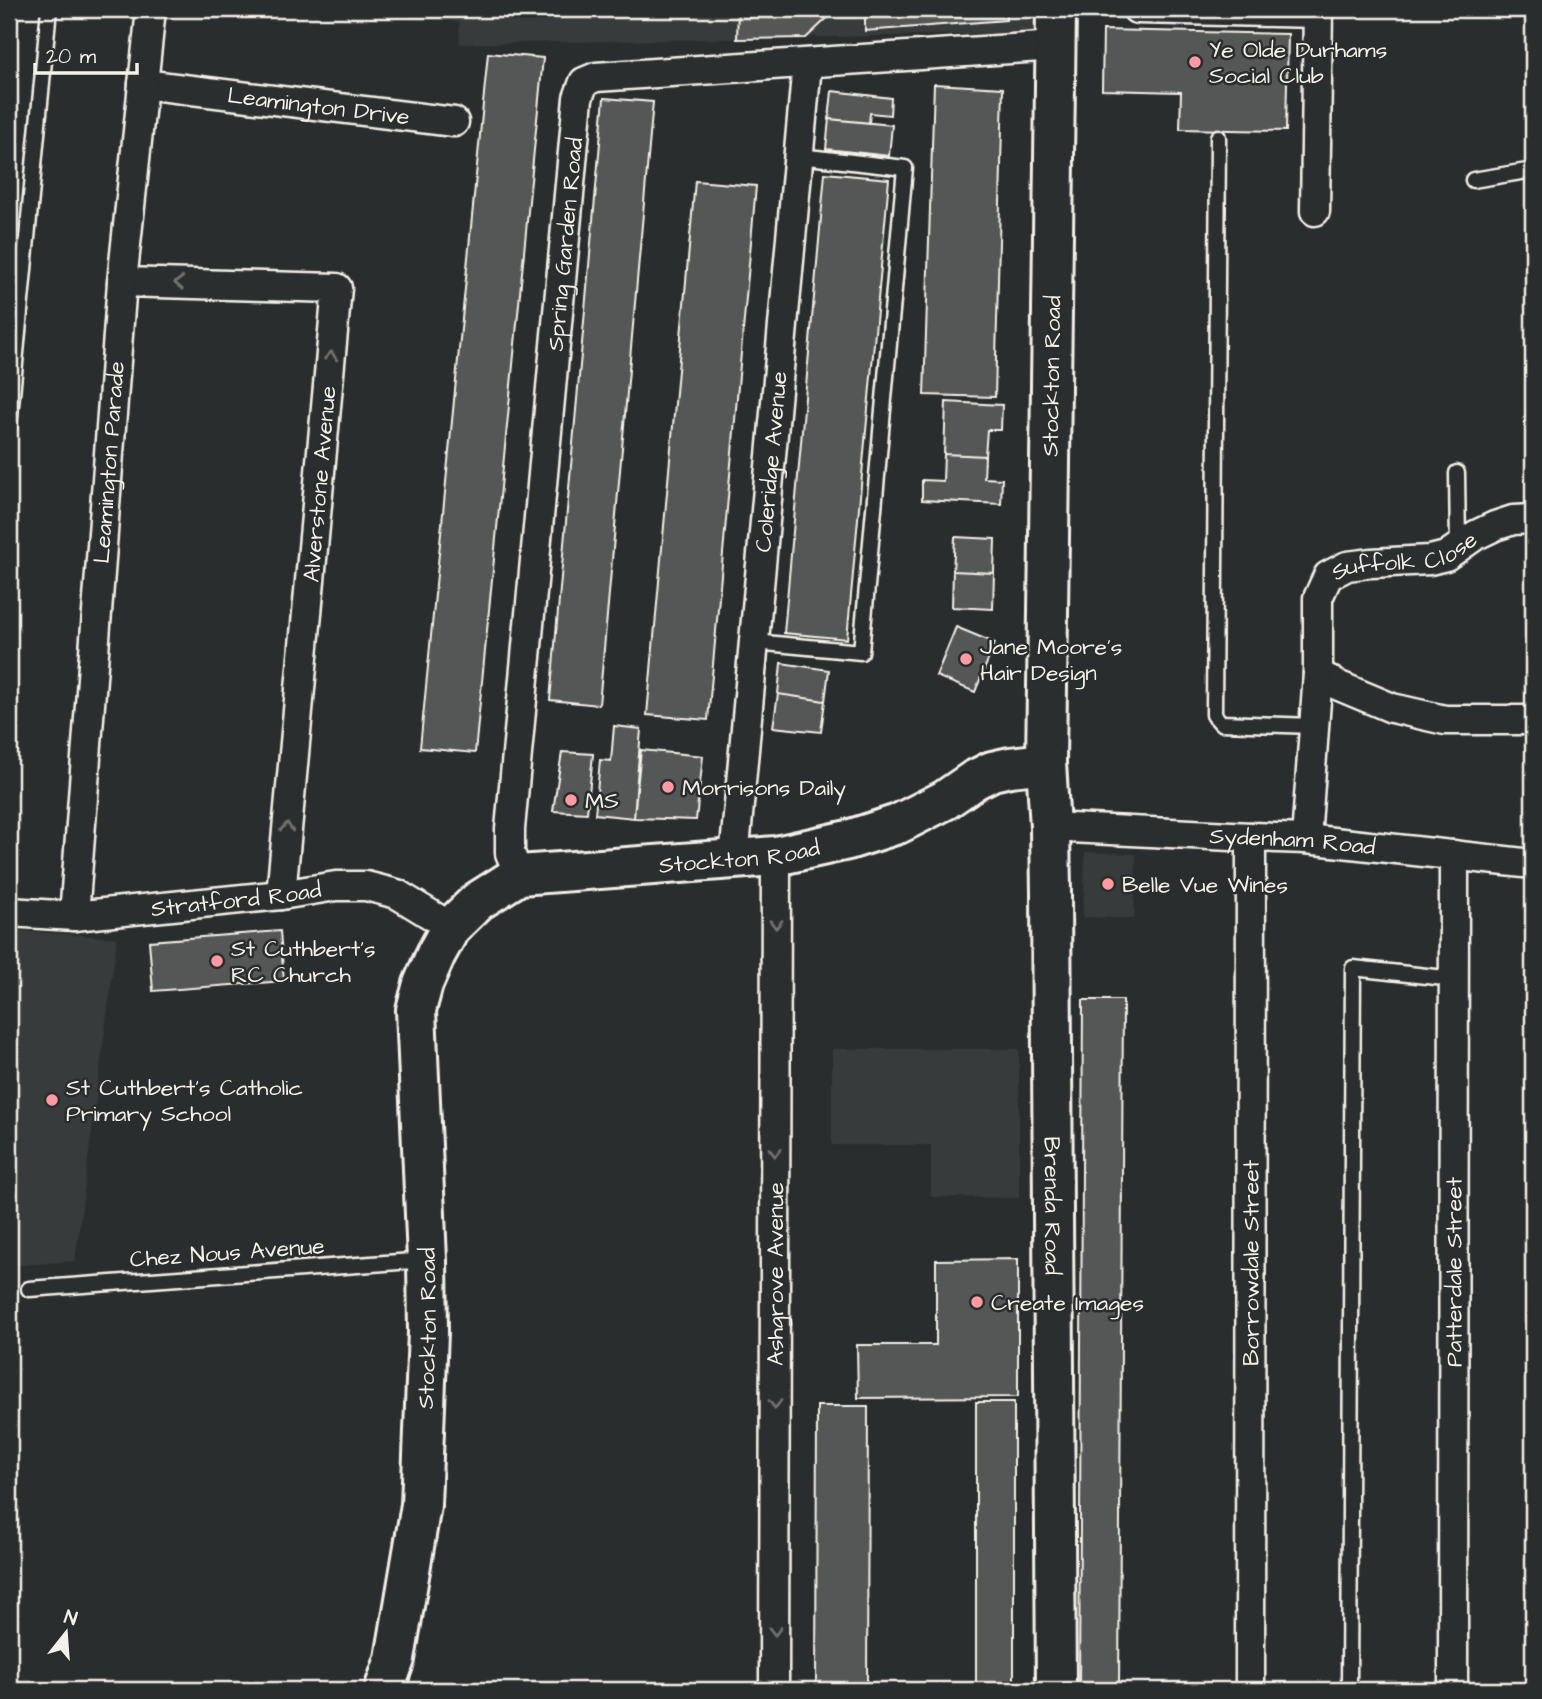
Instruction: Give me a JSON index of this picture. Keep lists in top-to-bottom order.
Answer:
{
  "streets": {
    "main road": ["Stockton Road", "Brenda Road"],
    "street": [
      "Leamington Drive",
      "Spring Garden Road",
      "Leamington Parade",
      "Coleridge Avenue",
      "Alverstone Avenue",
      "Suffolk Close",
      "Sydenham Road",
      "Stratford Road",
      "Borrowdale Street",
      "Patterdale Street",
      "Ashgrove Avenue"
    ],
    "lane": ["Chez Nous Avenue"]
  },
  "crossings": [
    ["Leamington Drive", "Leamington Parade"],
    ["Spring Garden Road", "Stockton Road"],
    ["Spring Garden Road", "Coleridge Avenue"],
    ["Stockton Road", "Coleridge Avenue"],
    ["Stockton Road", "Stratford Road"],
    ["Stockton Road", "Brenda Road"],
    ["Stockton Road", "Chez Nous Avenue"],
    ["Stockton Road", "Ashgrove Avenue"],
    ["Leamington Parade", "Alverstone Avenue"],
    ["Leamington Parade", "Stratford Road"],
    ["Alverstone Avenue", "Stratford Road"],
    ["Suffolk Close", "Sydenham Road"],
    ["Sydenham Road", "Brenda Road"],
    ["Sydenham Road", "Borrowdale Street"],
    ["Sydenham Road", "Patterdale Street"]
  ],
  "one_way": ["Ashgrove Avenue"],
  "places": [
    "Ye Olde Durhams Social Club",
    "Jane Moore's Hair Design",
    "Morrisons Daily",
    "MS",
    "Belle Vue Wines",
    "St Cuthbert's RC Church",
    "St Cuthbert's Catholic Primary School",
    "Create Images"
  ],
  "scale_bar": "20 m",
  "north": "top"
}
